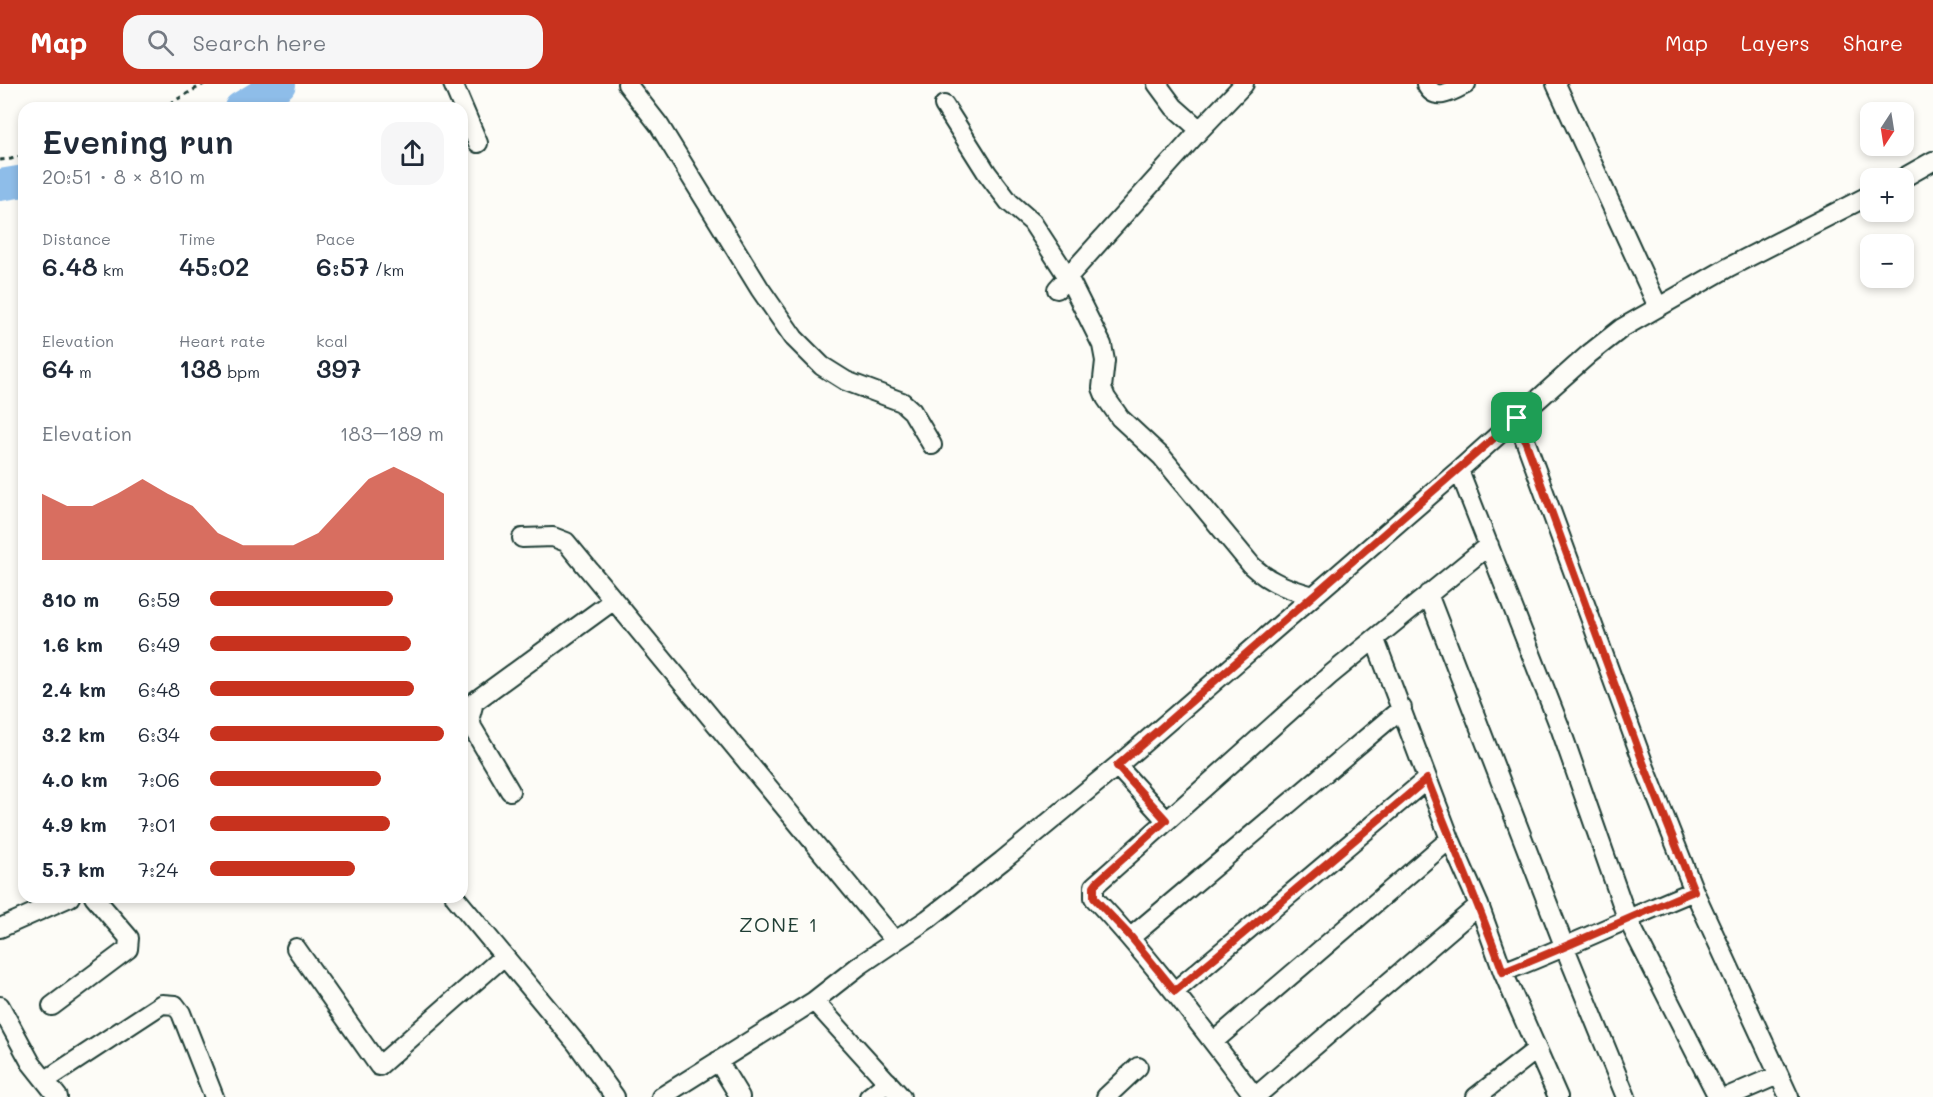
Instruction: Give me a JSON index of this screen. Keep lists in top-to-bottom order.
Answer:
{
  "districts": ["ZONE 1"],
  "north": "bottom",
  "page": {
    "header": "Map",
    "search": "Search here",
    "nav": ["Map", "Layers", "Share"],
    "map_buttons": ["+", "−"],
    "heading": ["Evening run", "20:51 · 8 × 810 m"],
    "stats": [
      ["Distance", "6.48 km"],
      ["Time", "45:02"],
      ["Pace", "6:57 /km"],
      ["Elevation", "64 m"],
      ["Heart rate", "138 bpm"],
      ["kcal", "397"]
    ],
    "chart": ["Elevation", "183–189 m"],
    "list": [
      {
        "name": "810 m",
        "note": "6:59"
      },
      {
        "name": "1.6 km",
        "note": "6:49"
      },
      {
        "name": "2.4 km",
        "note": "6:48"
      },
      {
        "name": "3.2 km",
        "note": "6:34"
      },
      {
        "name": "4.0 km",
        "note": "7:06"
      },
      {
        "name": "4.9 km",
        "note": "7:01"
      },
      {
        "name": "5.7 km",
        "note": "7:24"
      }
    ]
  }
}
